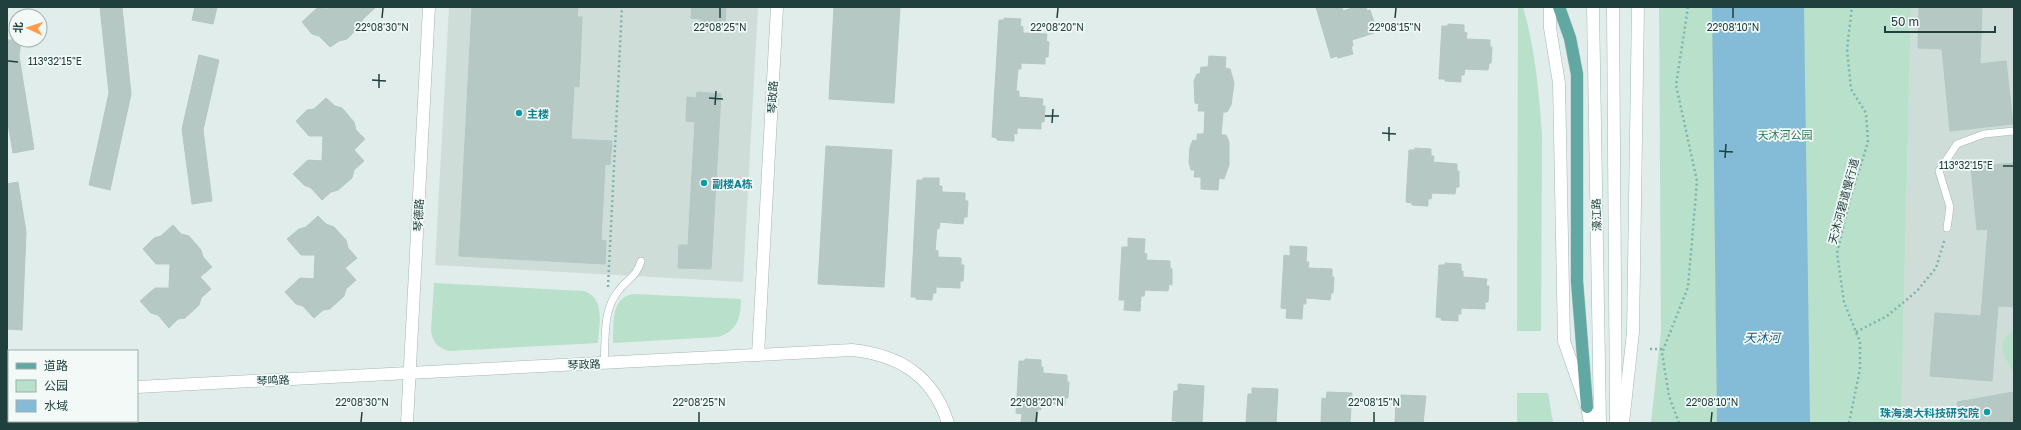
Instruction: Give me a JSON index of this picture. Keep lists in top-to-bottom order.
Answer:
{
  "streets": {
    "main road": [
      "琴政路",
      "琴德路",
      "濠江路",
      "琴鸣路"
    ],
    "path": ["天沐河碧道慢行道"]
  },
  "crossings": [
    ["琴政路", "琴德路"],
    ["琴政路", "琴鸣路"],
    ["琴德路", "琴鸣路"]
  ],
  "water": ["天沐河"],
  "parks": ["天沐河公园"],
  "places": ["主楼", "副楼A栋", "珠海澳大科技研究院"],
  "legend": ["道路", "公园", "水域"],
  "scale_bar": "50 m",
  "north": "left",
  "coordinates": [
    "22°08'30\"N",
    "22°08'25\"N",
    "22°08'20\"N",
    "22°08'15\"N",
    "22°08'10\"N",
    "113°32'15\"E"
  ]
}
